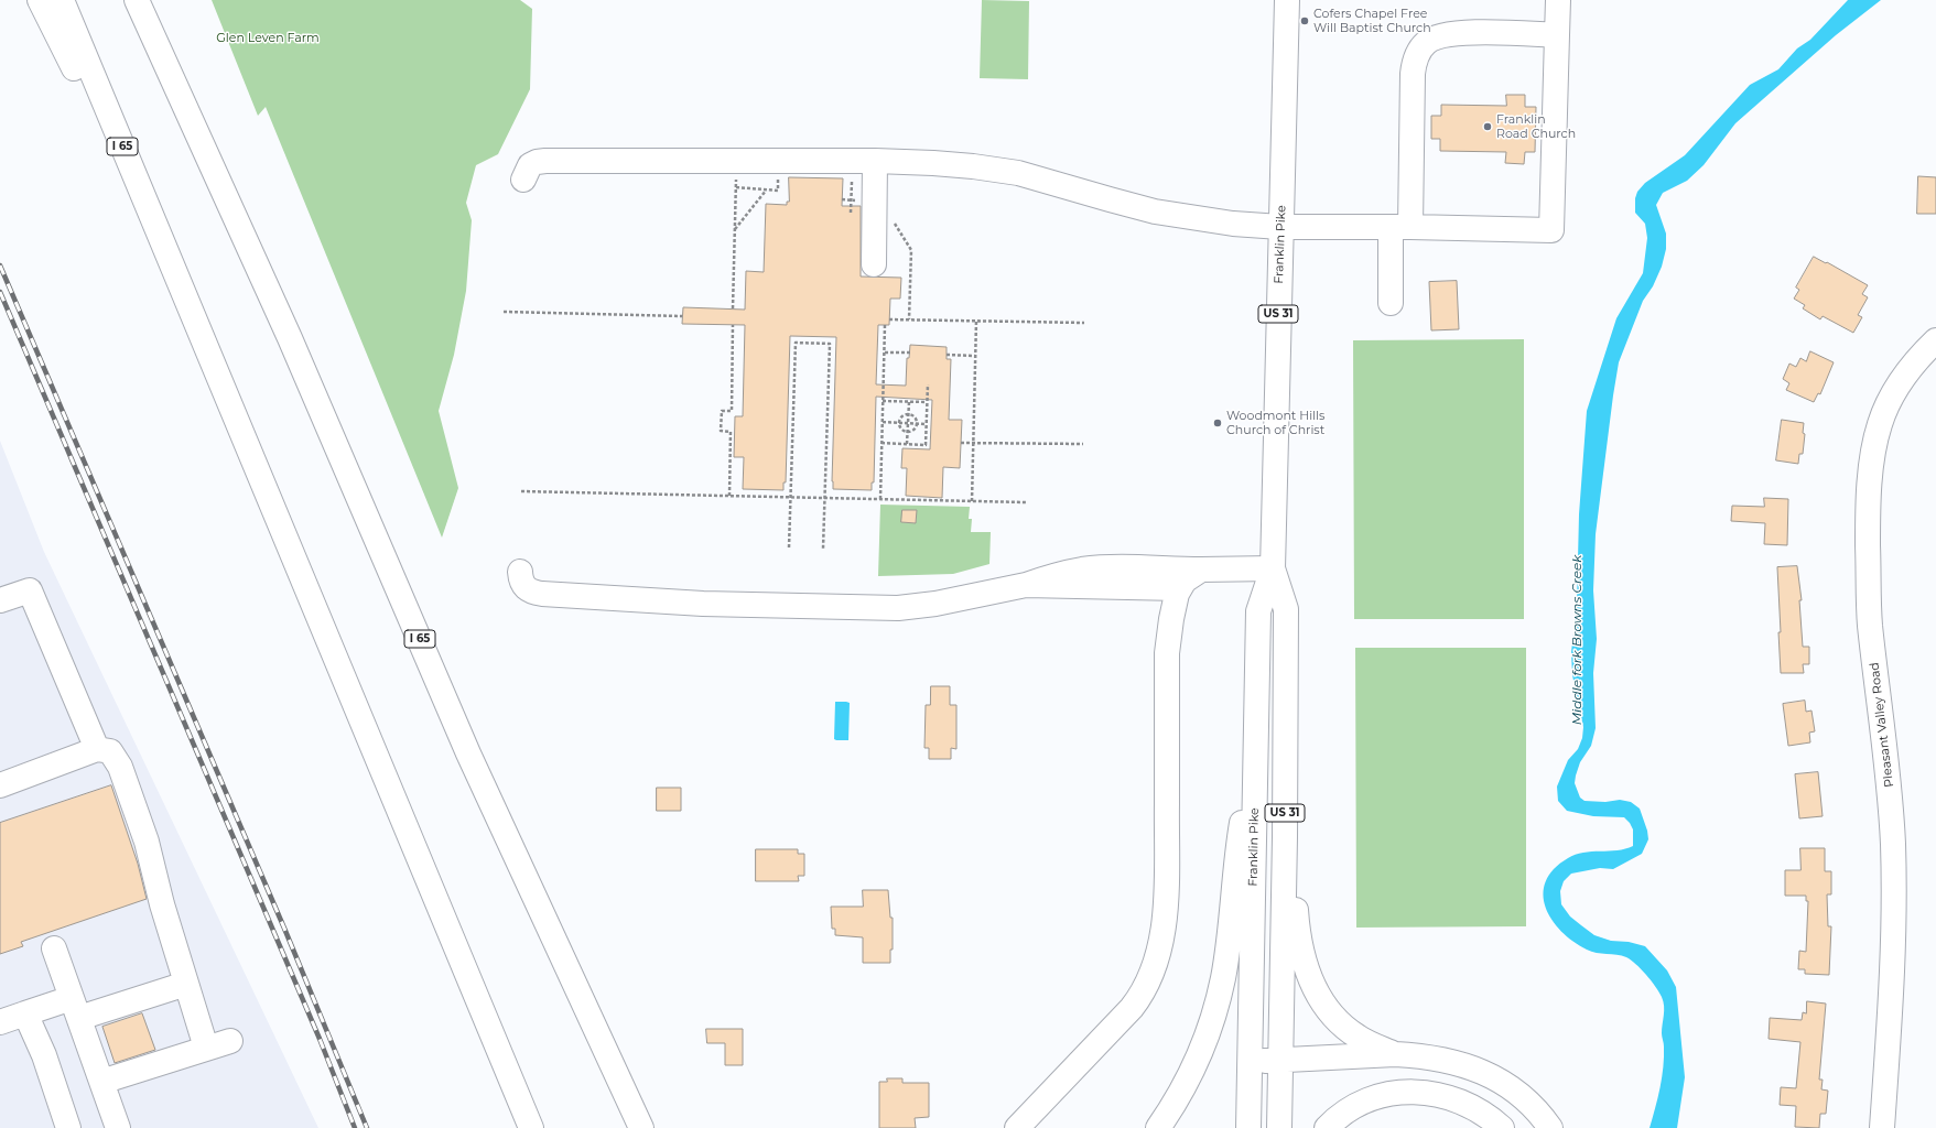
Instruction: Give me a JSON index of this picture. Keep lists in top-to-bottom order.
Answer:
{
  "streets": {
    "main road": [
      "I 65",
      "Franklin Pike",
      "US 31",
      "Pleasant Valley Road"
    ]
  },
  "water": ["Middle fork Browns Creek"],
  "parks": ["Glen Leven Farm"],
  "places": ["Cofers Chapel Free Will Baptist Church", "Franklin Road Church", "Woodmont Hills Church of Christ"]
}
